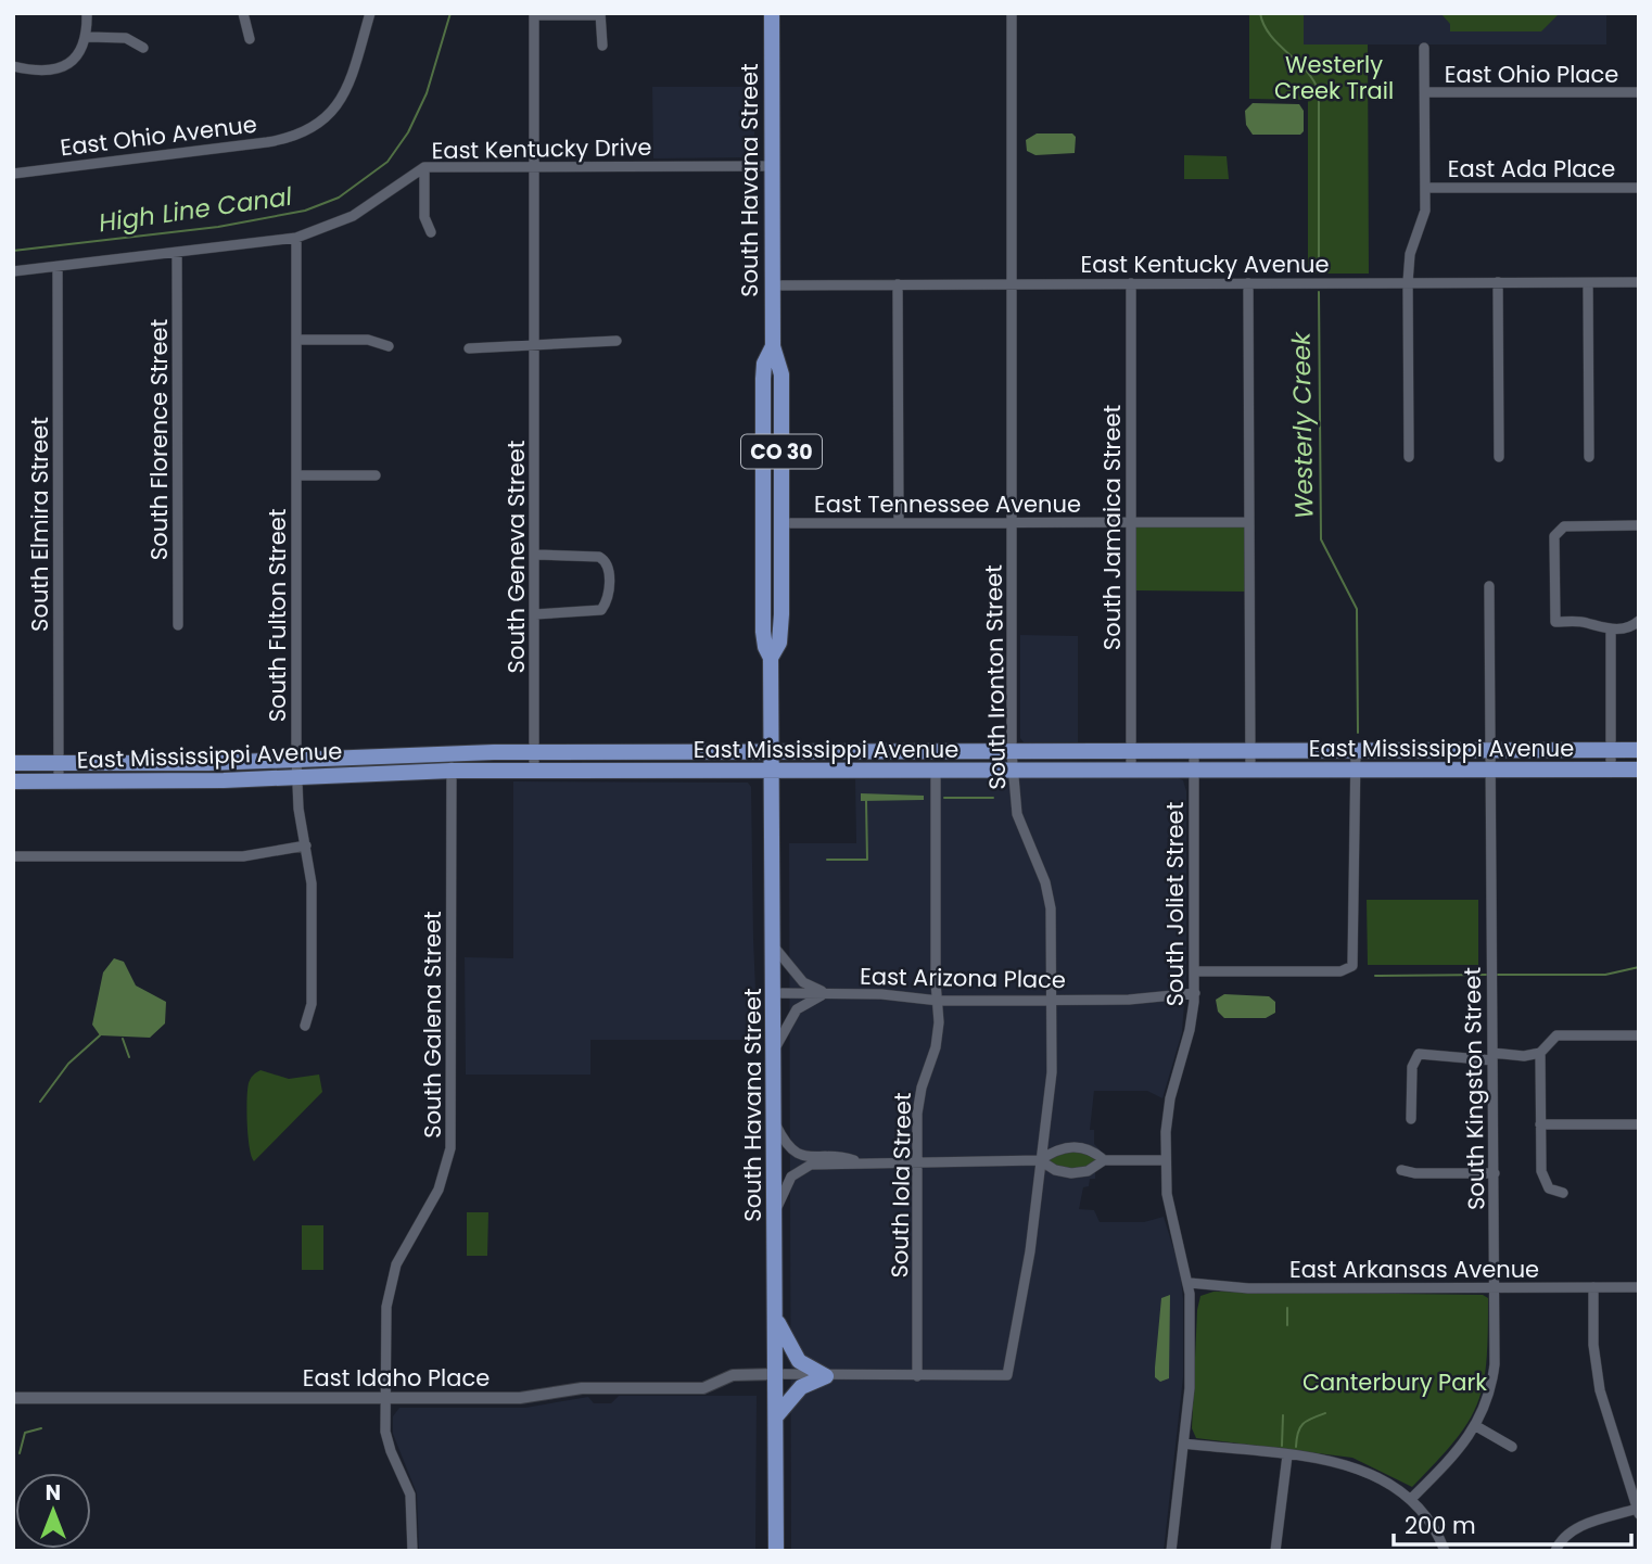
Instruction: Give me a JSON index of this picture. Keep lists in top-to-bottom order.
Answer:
{
  "streets": {
    "main road": ["South Havana Street", "CO 30", "East Mississippi Avenue"],
    "street": [
      "East Ohio Place",
      "East Ohio Avenue",
      "East Kentucky Drive",
      "East Ada Place",
      "East Kentucky Avenue",
      "South Florence Street",
      "East Tennessee Avenue",
      "South Elmira Street",
      "South Jamaica Street",
      "South Geneva Street",
      "South Fulton Street",
      "South Ironton Street",
      "South Joliet Street",
      "East Arizona Place",
      "South Galena Street",
      "South Kingston Street",
      "South Iola Street",
      "East Arkansas Avenue",
      "East Idaho Place"
    ]
  },
  "crossings": [
    ["East Kentucky Drive", "South Havana Street"],
    ["East Kentucky Drive", "South Florence Street"],
    ["East Kentucky Drive", "South Elmira Street"],
    ["East Kentucky Drive", "South Geneva Street"],
    ["East Kentucky Drive", "South Fulton Street"],
    ["South Havana Street", "East Kentucky Avenue"],
    ["South Havana Street", "East Tennessee Avenue"],
    ["South Havana Street", "East Mississippi Avenue"],
    ["South Havana Street", "East Arizona Place"],
    ["South Havana Street", "East Idaho Place"],
    ["East Kentucky Avenue", "South Jamaica Street"],
    ["East Kentucky Avenue", "South Ironton Street"],
    ["East Tennessee Avenue", "South Jamaica Street"],
    ["East Tennessee Avenue", "South Ironton Street"],
    ["South Elmira Street", "East Mississippi Avenue"],
    ["South Jamaica Street", "East Mississippi Avenue"],
    ["South Geneva Street", "East Mississippi Avenue"],
    ["South Fulton Street", "East Mississippi Avenue"],
    ["South Ironton Street", "East Mississippi Avenue"],
    ["South Ironton Street", "East Arizona Place"],
    ["South Ironton Street", "South Iola Street"],
    ["East Mississippi Avenue", "South Joliet Street"],
    ["East Mississippi Avenue", "South Galena Street"],
    ["East Mississippi Avenue", "South Kingston Street"],
    ["East Mississippi Avenue", "South Iola Street"],
    ["South Joliet Street", "East Arizona Place"],
    ["South Joliet Street", "East Arkansas Avenue"],
    ["East Arizona Place", "South Iola Street"],
    ["South Galena Street", "East Idaho Place"],
    ["South Kingston Street", "East Arkansas Avenue"]
  ],
  "water": ["High Line Canal", "Westerly Creek"],
  "parks": ["Westerly Creek Trail", "Canterbury Park"],
  "scale_bar": "200 m",
  "north": "top"
}
